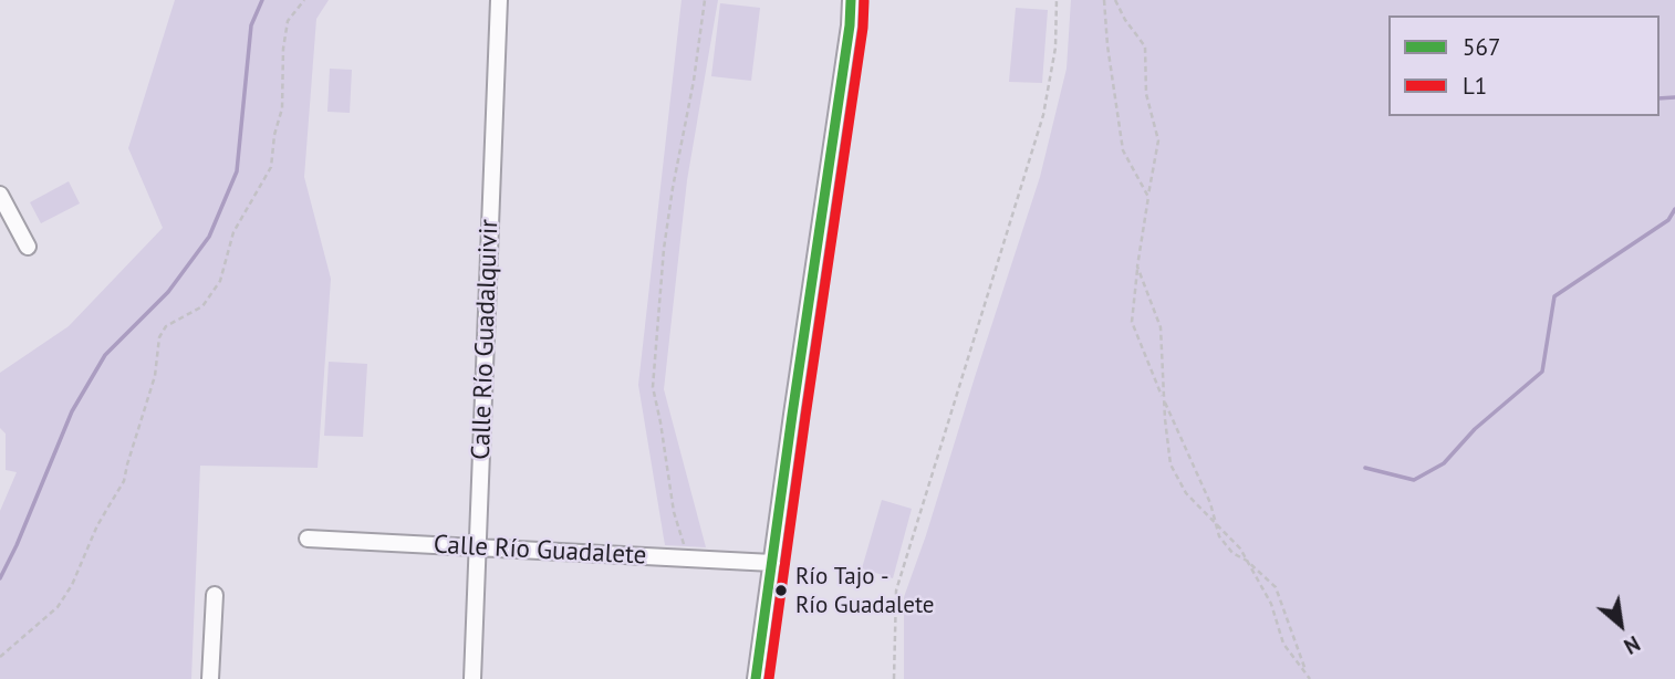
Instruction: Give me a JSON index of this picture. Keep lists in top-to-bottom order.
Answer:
{
  "streets": {
    "street": ["Calle Río Guadalquivir", "Calle Río Guadalete"]
  },
  "crossings": [
    ["Calle Río Guadalquivir", "Calle Río Guadalete"]
  ],
  "places": ["Río Tajo - Río Guadalete"],
  "lines": ["transit line 567", "transit line L1"],
  "legend": ["567", "L1"],
  "north": "bottom right"
}
